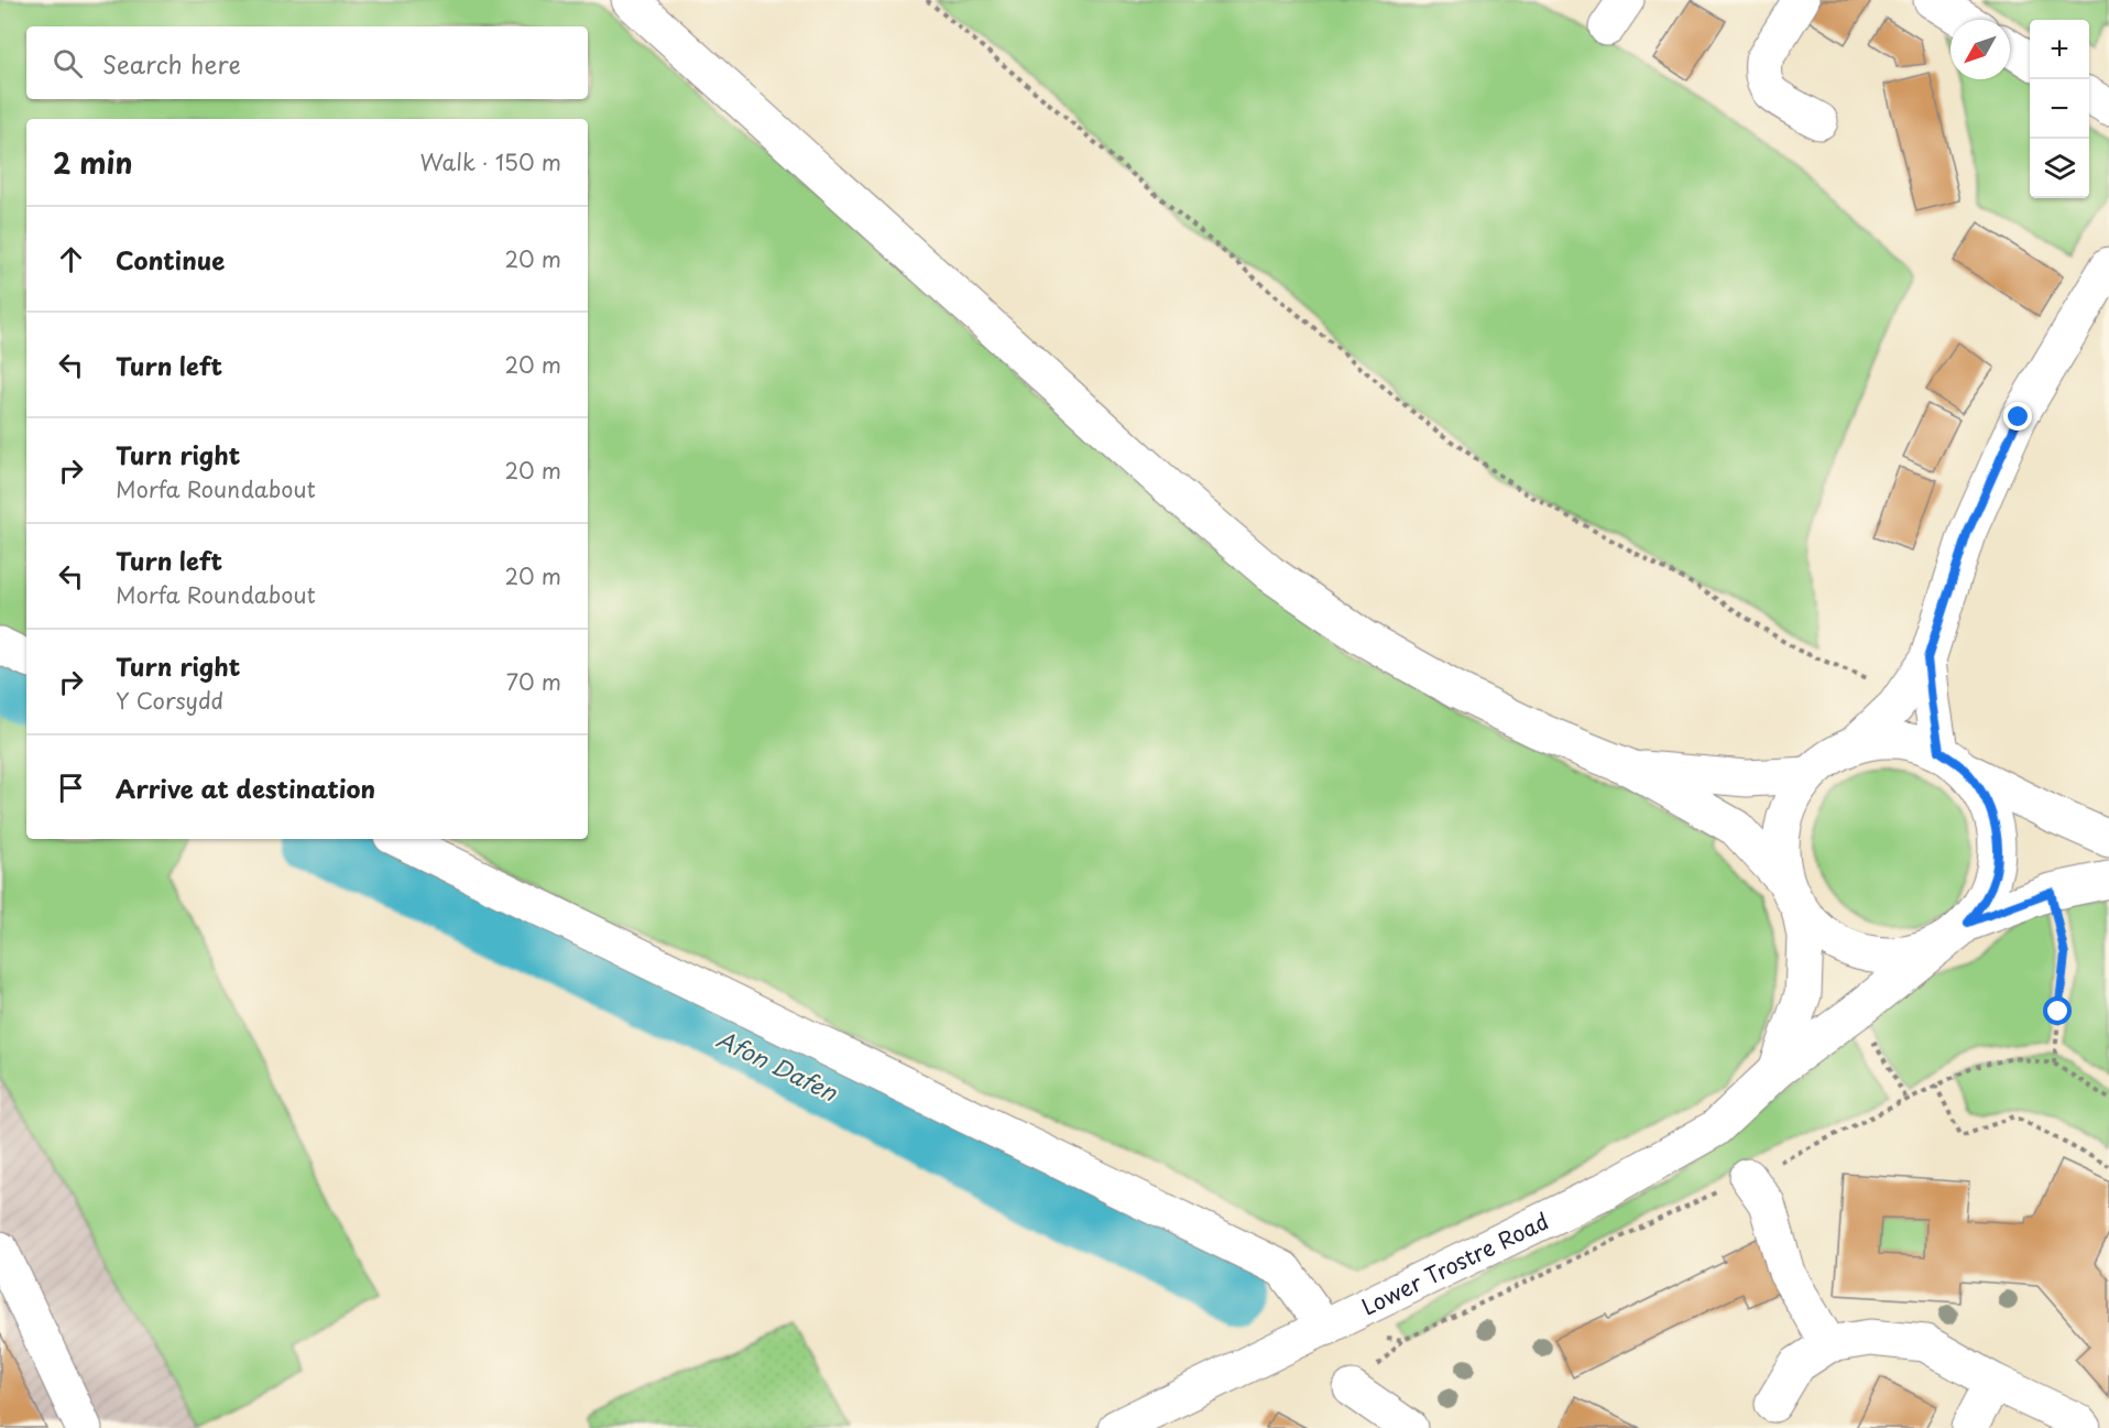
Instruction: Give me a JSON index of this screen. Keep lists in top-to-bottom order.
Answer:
{
  "streets": {
    "main road": ["Lower Trostre Road"]
  },
  "water": ["Afon Dafen"],
  "north": "bottom left",
  "page": {
    "map_buttons": ["+", "−"],
    "search": "Search here",
    "heading": ["2 min", "Walk · 150 m"],
    "list": [
      ["Continue", "20 m"],
      ["Turn left", "20 m"],
      ["Turn right", "Morfa Roundabout", "20 m"],
      ["Turn left", "Morfa Roundabout", "20 m"],
      ["Turn right", "Y Corsydd", "70 m"],
      "Arrive at destination"
    ]
  }
}
